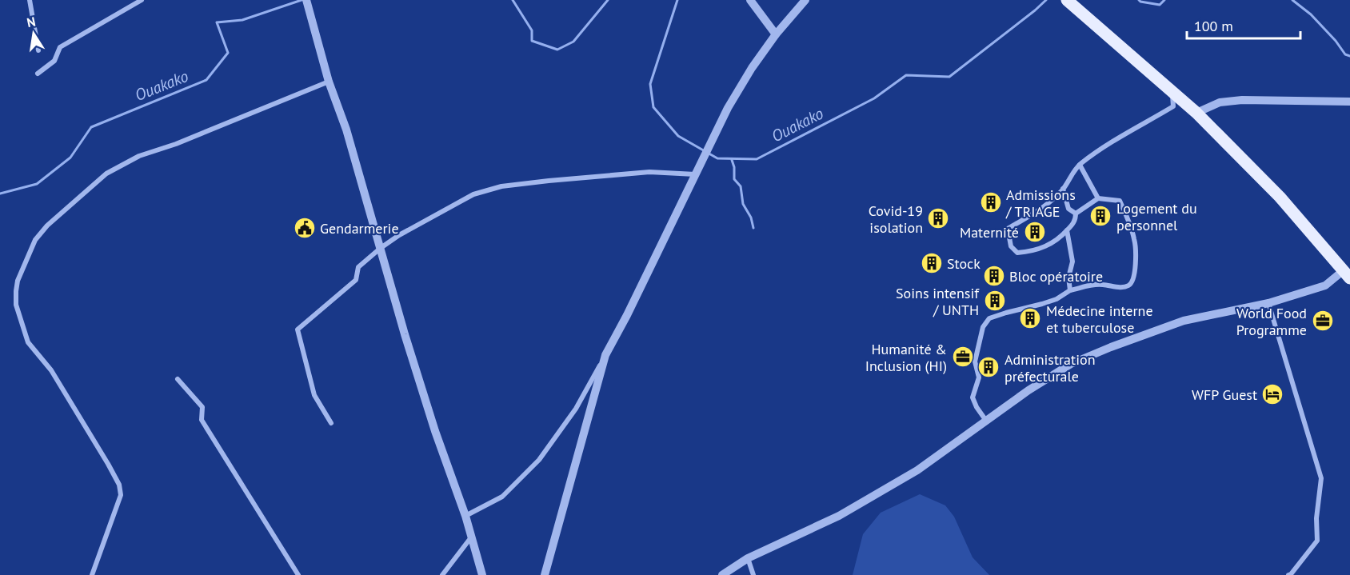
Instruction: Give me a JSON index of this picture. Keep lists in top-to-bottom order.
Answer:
{
  "water": ["Ouakako"],
  "places": {
    "building": [
      "Admissions / TRIAGE",
      "Logement du personnel",
      "Covid-19 isolation",
      "Maternité",
      "Stock",
      "Bloc opératoire",
      "Soins intensif / UNTH",
      "Médecine interne et tuberculose",
      "Administration préfecturale"
    ],
    "public building": ["Gendarmerie"],
    "office": ["World Food Programme", "Humanité & Inclusion (HI)"],
    "hotel": ["WFP Guest"]
  },
  "scale_bar": "100 m",
  "north": "top"
}
